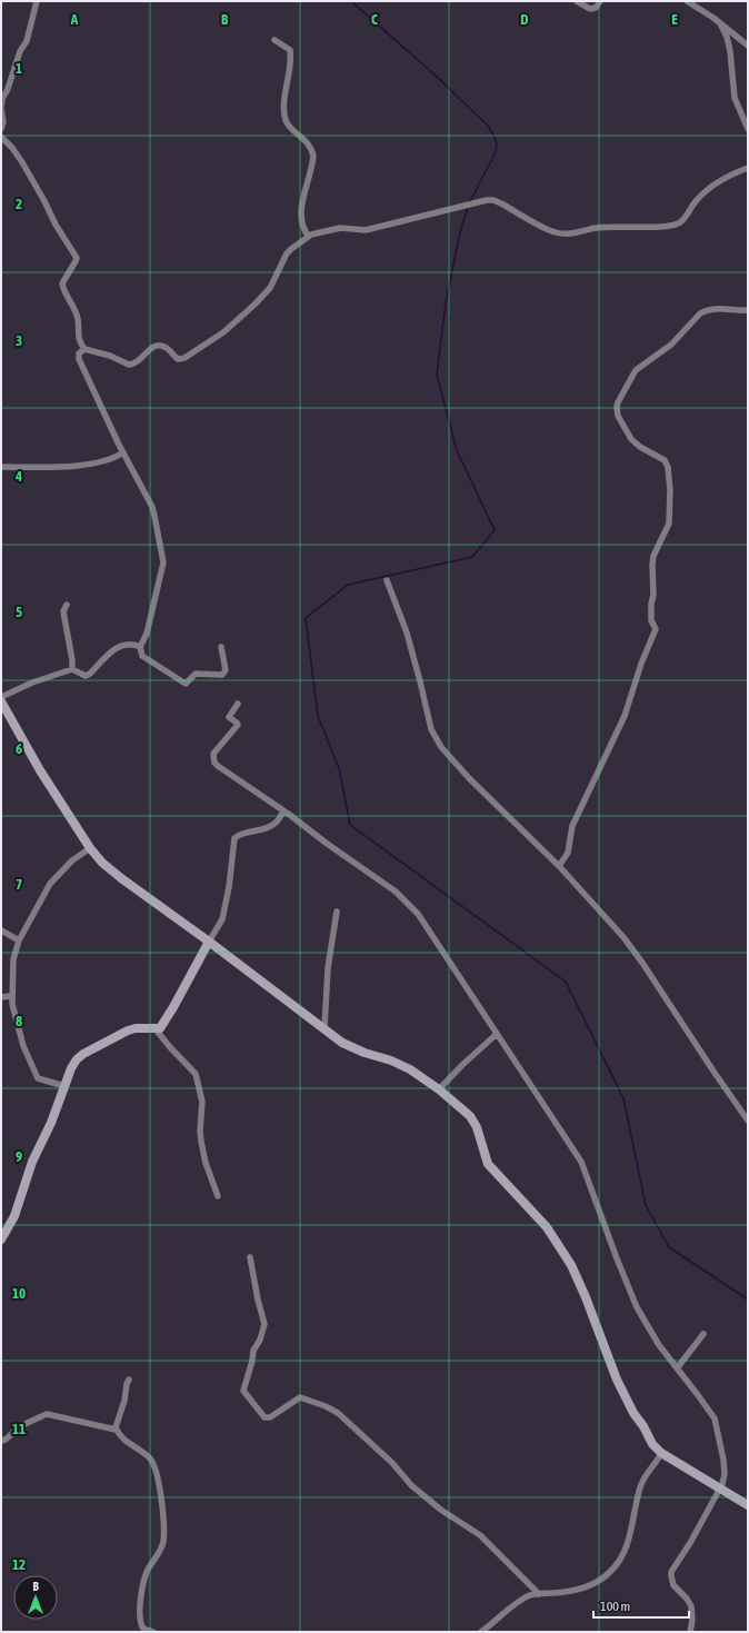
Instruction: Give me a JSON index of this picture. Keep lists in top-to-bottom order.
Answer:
{
  "scale_bar": "100 m",
  "north": "top",
  "grid": {
    "columns": [
      "A",
      "B",
      "C",
      "D",
      "E"
    ],
    "rows": [
      "1",
      "2",
      "3",
      "4",
      "5",
      "6",
      "7",
      "8",
      "9",
      "10",
      "11",
      "12"
    ]
  }
}
